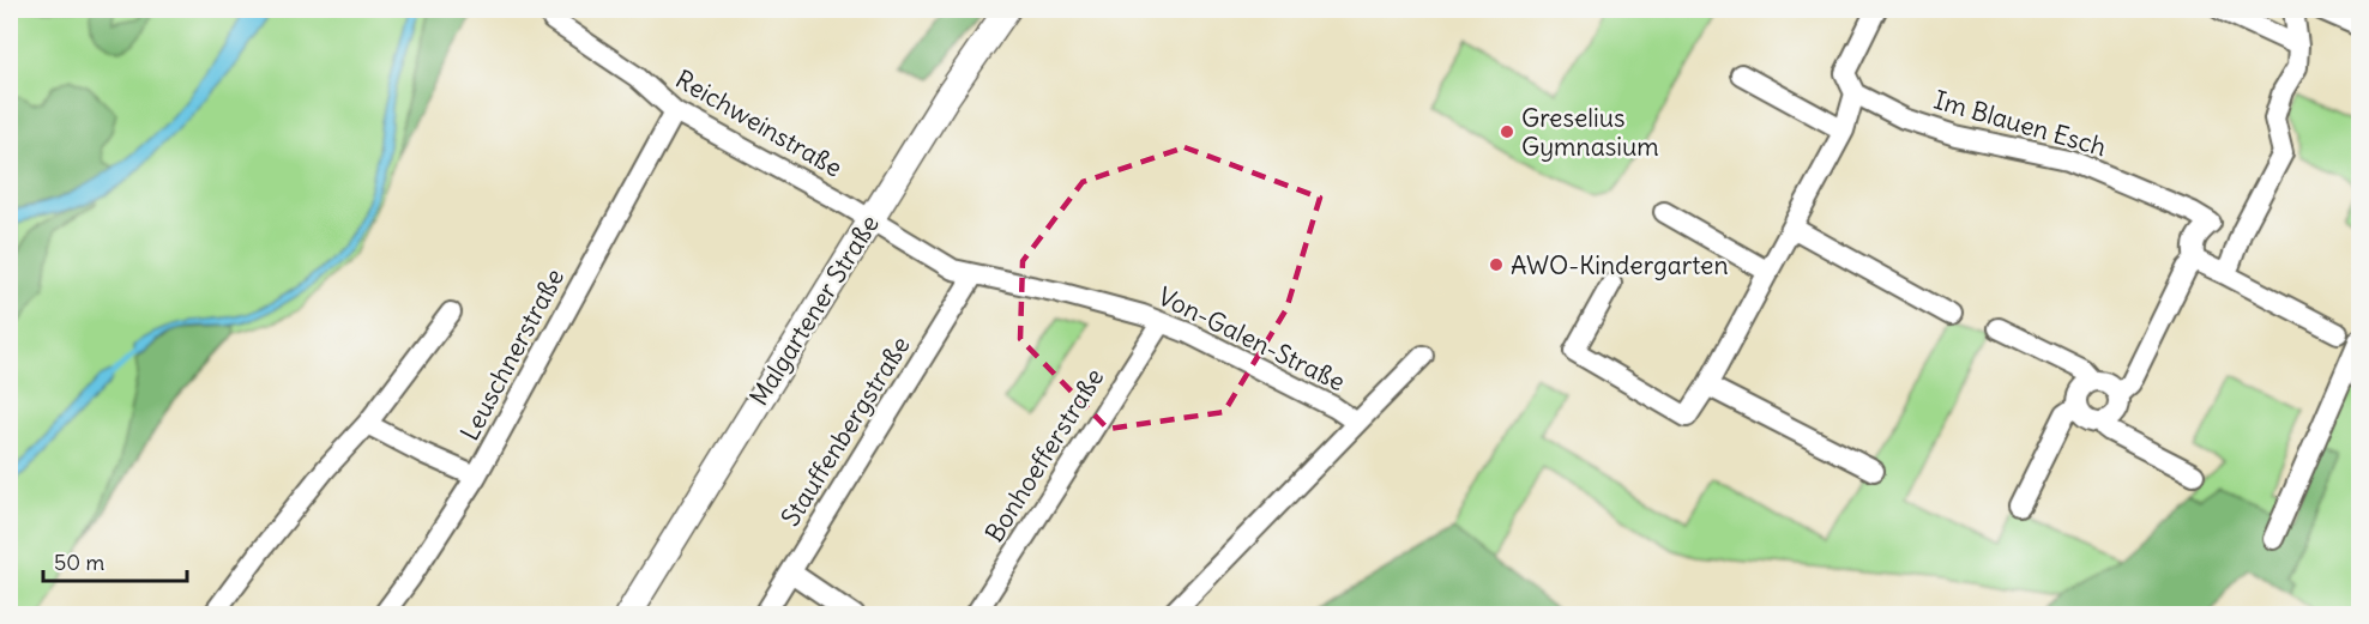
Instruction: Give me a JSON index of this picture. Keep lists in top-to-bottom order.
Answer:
{
  "streets": {
    "street": [
      "Reichweinstraße",
      "Im Blauen Esch",
      "Malgartener Straße",
      "Von-Galen-Straße",
      "Leuschnerstraße",
      "Stauffenbergstraße",
      "Bonhoefferstraße"
    ]
  },
  "crossings": [
    ["Reichweinstraße", "Malgartener Straße"],
    ["Reichweinstraße", "Von-Galen-Straße"],
    ["Reichweinstraße", "Leuschnerstraße"],
    ["Malgartener Straße", "Von-Galen-Straße"],
    ["Von-Galen-Straße", "Stauffenbergstraße"],
    ["Von-Galen-Straße", "Bonhoefferstraße"]
  ],
  "places": ["Greselius Gymnasium", "AWO-Kindergarten"],
  "scale_bar": "50 m"
}
